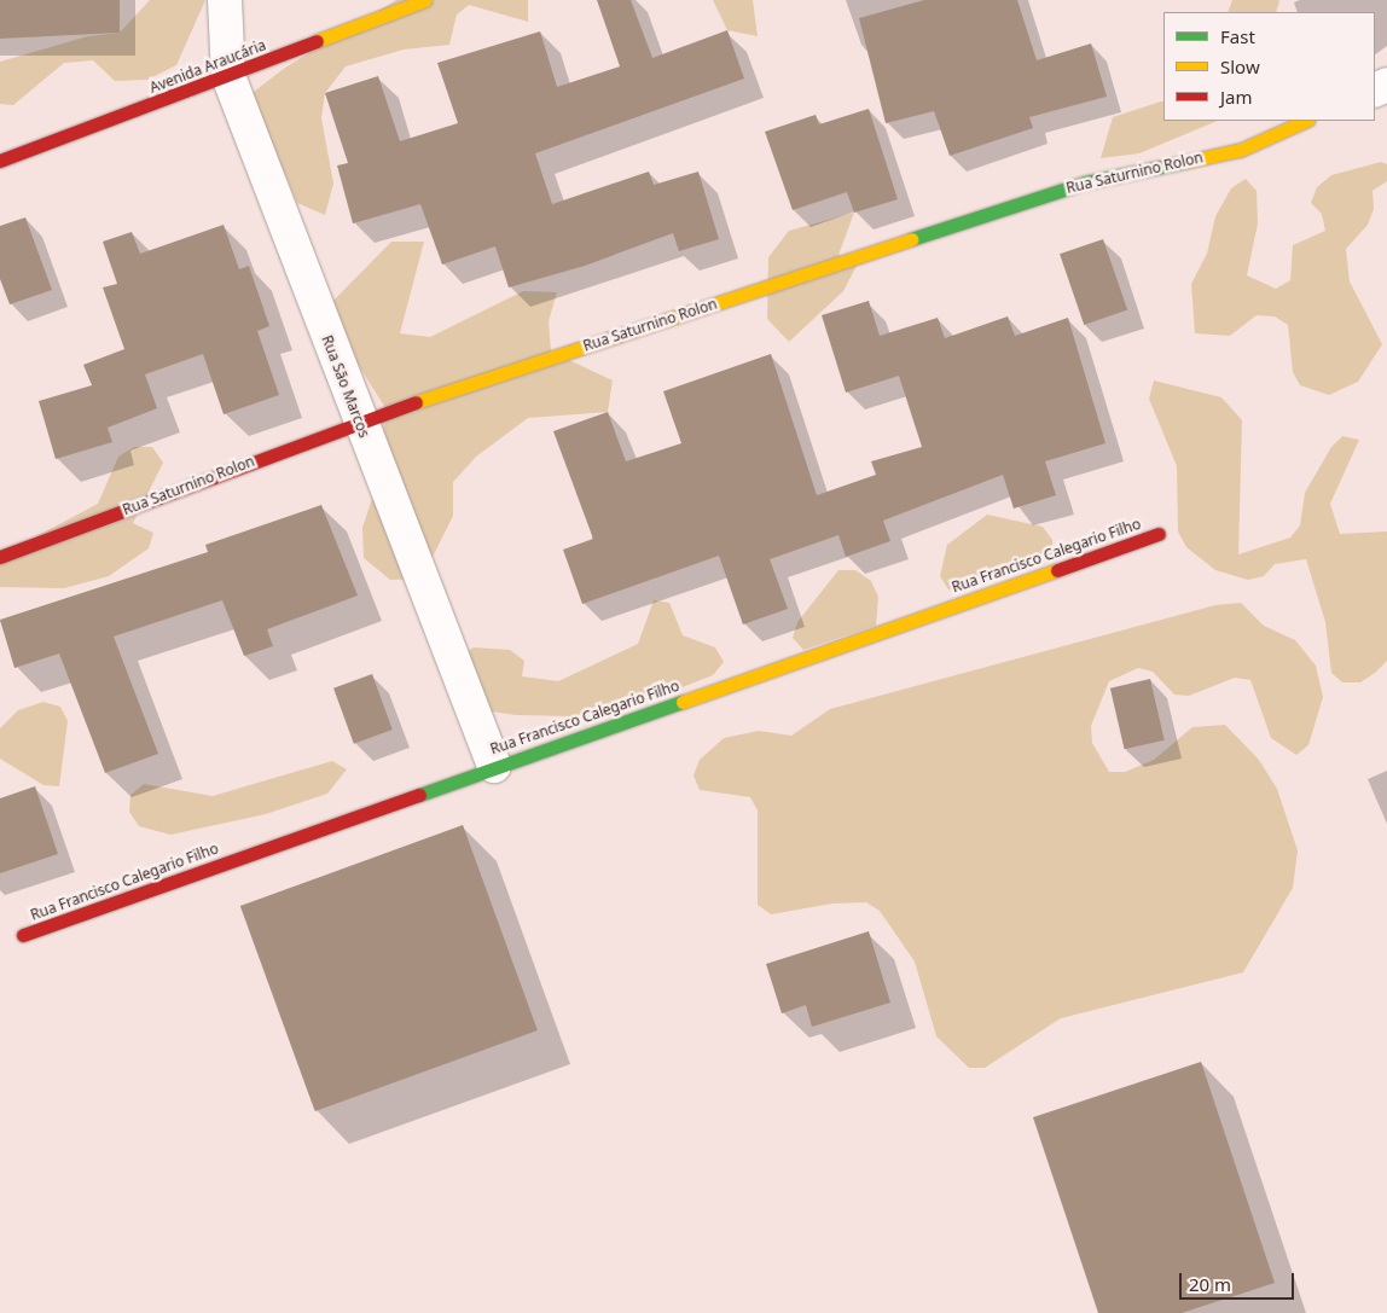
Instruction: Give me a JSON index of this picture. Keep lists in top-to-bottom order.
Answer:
{
  "streets": {
    "street": [
      "Avenida Araucária",
      "Rua Saturnino Rolon",
      "Rua São Marcos",
      "Rua Francisco Calegario Filho"
    ]
  },
  "crossings": [
    ["Avenida Araucária", "Rua São Marcos"],
    ["Rua Saturnino Rolon", "Rua São Marcos"],
    ["Rua São Marcos", "Rua Francisco Calegario Filho"]
  ],
  "legend": ["Fast", "Slow", "Jam"],
  "scale_bar": "20 m"
}
